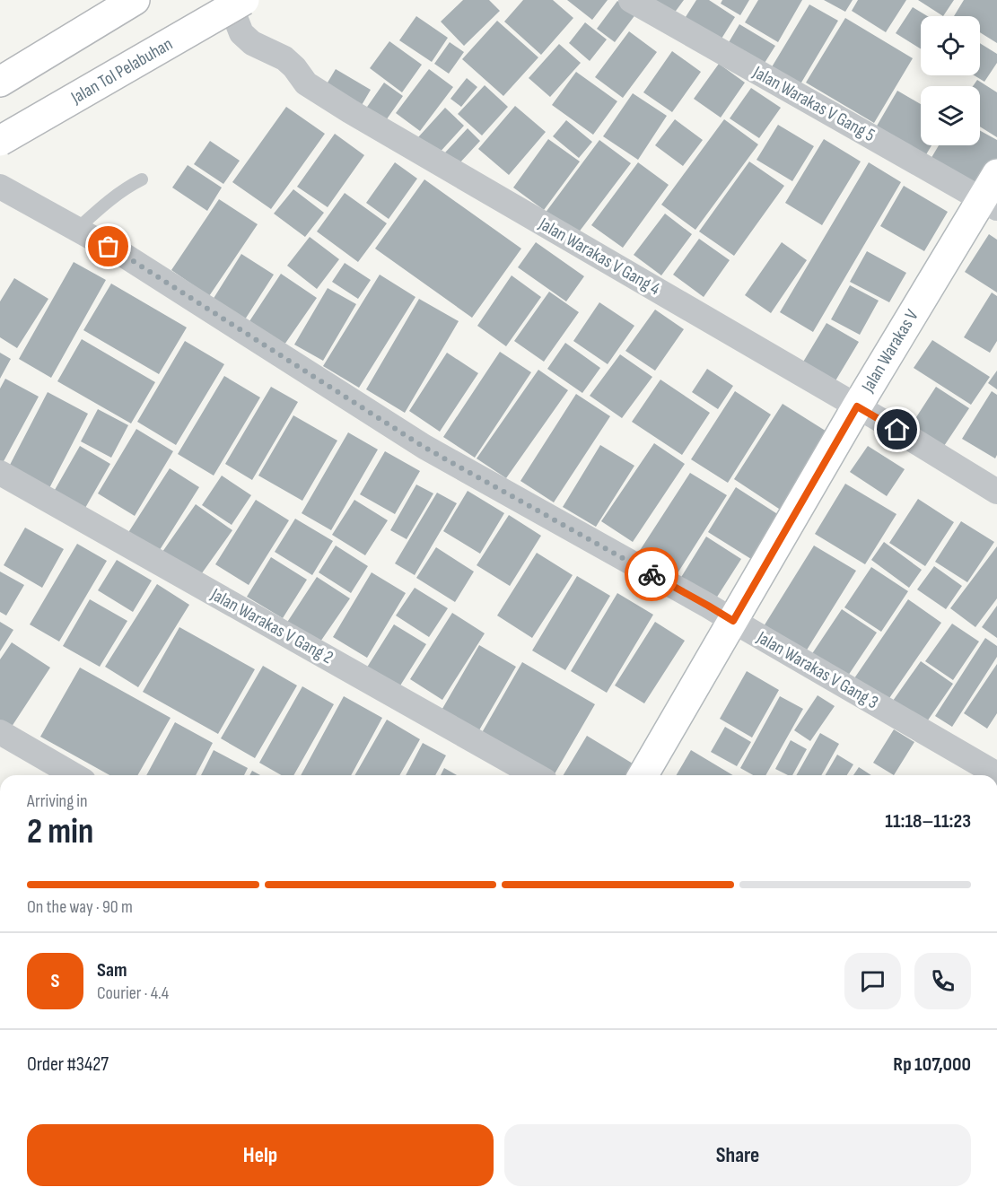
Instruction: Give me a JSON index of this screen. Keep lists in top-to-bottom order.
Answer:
{
  "streets": {
    "main road": ["Jalan Tol Pelabuhan", "Jalan Warakas V"],
    "street": [
      "Jalan Warakas V Gang 5",
      "Jalan Warakas V Gang 4",
      "Jalan Warakas V Gang 2",
      "Jalan Warakas V Gang 3"
    ]
  },
  "crossings": [
    ["Jalan Warakas V Gang 5", "Jalan Warakas V"],
    ["Jalan Warakas V Gang 4", "Jalan Warakas V"],
    ["Jalan Warakas V", "Jalan Warakas V Gang 3"]
  ],
  "page": {
    "heading": ["2 min", "Arriving in", "11:18–11:23"],
    "panel": [
      "Sam",
      "Courier · 4.4",
      "Order #3427",
      "Rp 107,000"
    ],
    "bar": "On the way · 90 m",
    "round": "S",
    "buttons": ["Help", "Share"]
  }
}
